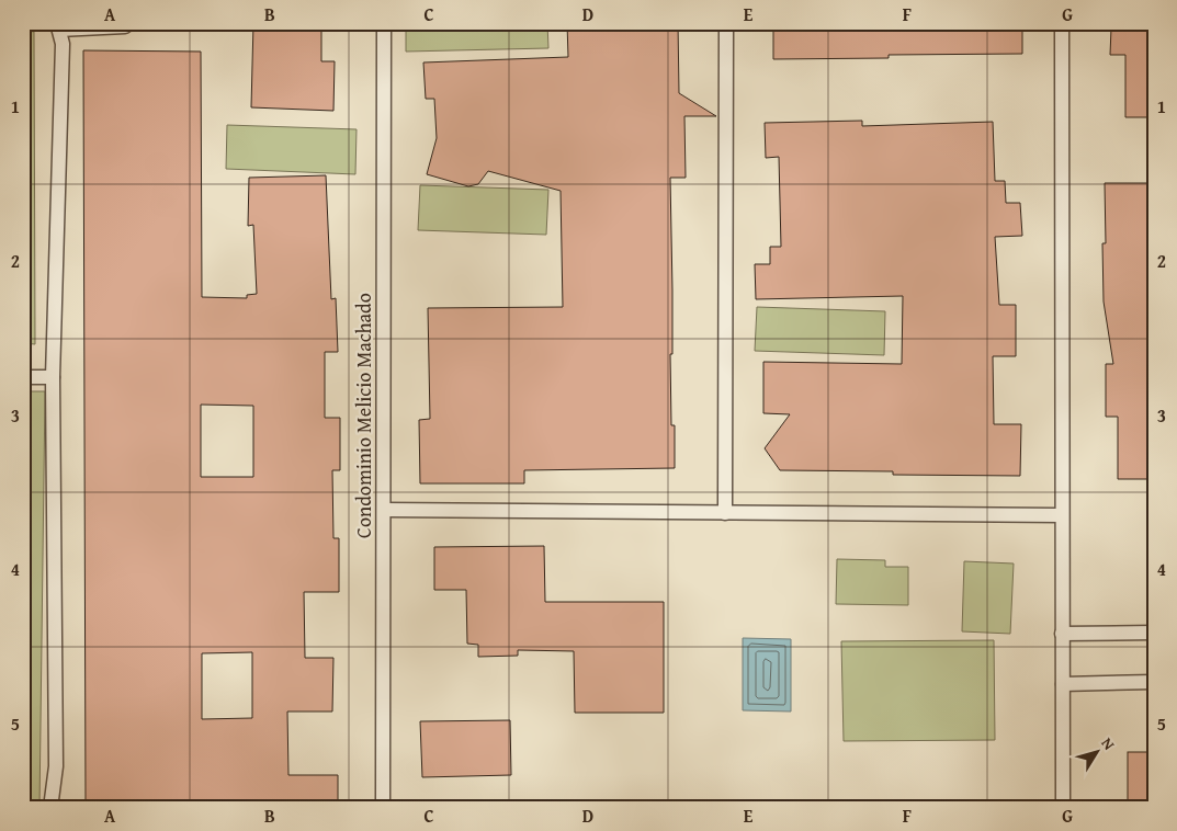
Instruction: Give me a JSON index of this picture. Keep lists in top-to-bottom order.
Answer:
{
  "streets": {
    "lane": ["Condominio Melicio Machado"]
  },
  "north": "top right",
  "grid": {
    "columns": [
      "A",
      "B",
      "C",
      "D",
      "E",
      "F",
      "G"
    ],
    "rows": [
      "1",
      "2",
      "3",
      "4",
      "5"
    ]
  }
}
